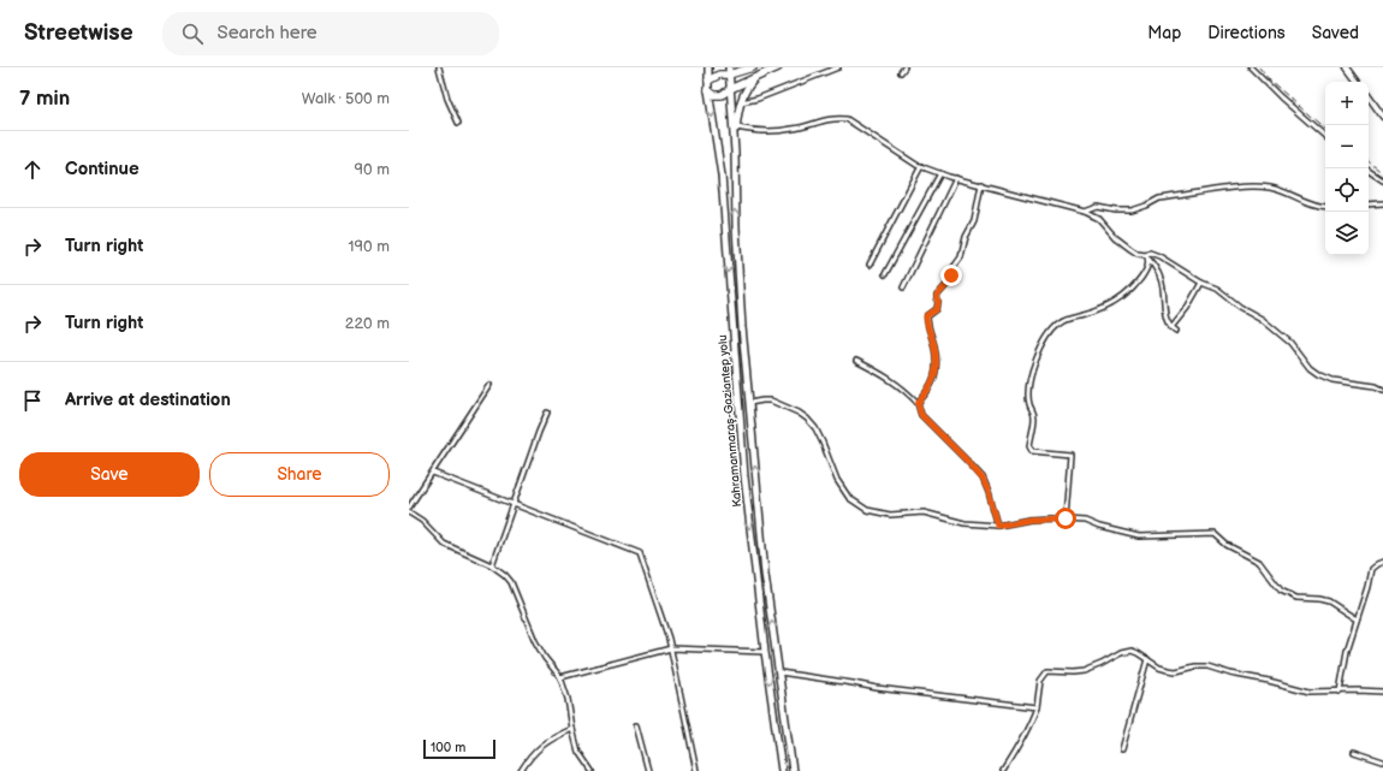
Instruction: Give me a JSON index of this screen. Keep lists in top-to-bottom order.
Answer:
{
  "streets": {
    "highway": ["Kahramanmaraş-Gaziantep yolu"]
  },
  "scale_bar": "100 m",
  "page": {
    "header": "Streetwise",
    "search": "Search here",
    "nav": ["Map", "Directions", "Saved"],
    "heading": ["7 min", "Walk · 500 m"],
    "map_buttons": ["+", "−"],
    "list": [
      ["Continue", "90 m"],
      ["Turn right", "190 m"],
      ["Turn right", "220 m"],
      "Arrive at destination"
    ],
    "buttons": ["Save", "Share"],
    "scale": "100 m"
  }
}
